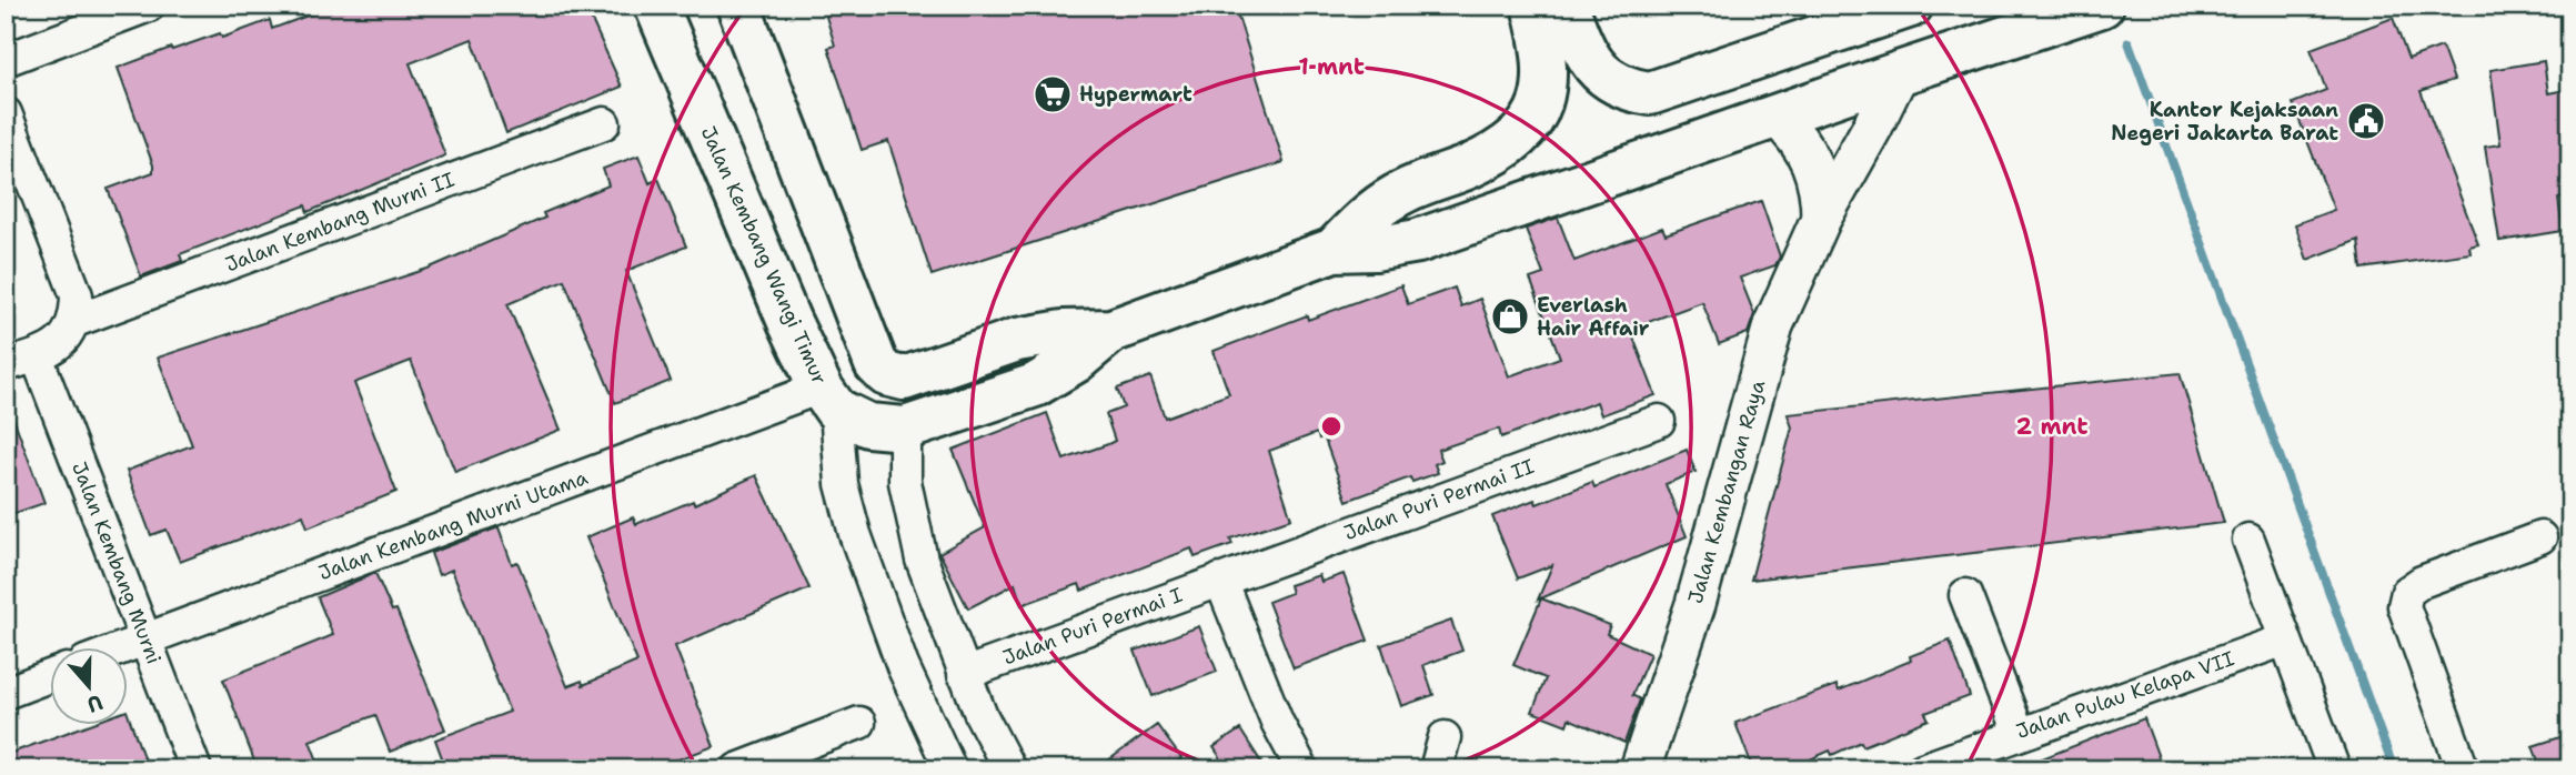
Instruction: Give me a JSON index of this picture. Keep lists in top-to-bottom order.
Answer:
{
  "streets": {
    "main road": ["Jalan Kembang Wangi Timur"],
    "street": [
      "Jalan Kembang Murni II",
      "Jalan Kembangan Raya",
      "Jalan Puri Permai II",
      "Jalan Kembang Murni Utama",
      "Jalan Kembang Murni",
      "Jalan Puri Permai I",
      "Jalan Pulau Kelapa VII"
    ]
  },
  "crossings": [
    ["Jalan Kembang Wangi Timur", "Jalan Kembang Murni Utama"],
    ["Jalan Puri Permai II", "Jalan Puri Permai I"],
    ["Jalan Kembang Murni Utama", "Jalan Kembang Murni"]
  ],
  "places": {
    "supermarket": ["Hypermart"],
    "public building": ["Kantor Kejaksaan Negeri Jakarta Barat"],
    "shop": ["Everlash Hair Affair"]
  },
  "north": "bottom",
  "rings": ["1 mnt", "2 mnt"]
}
